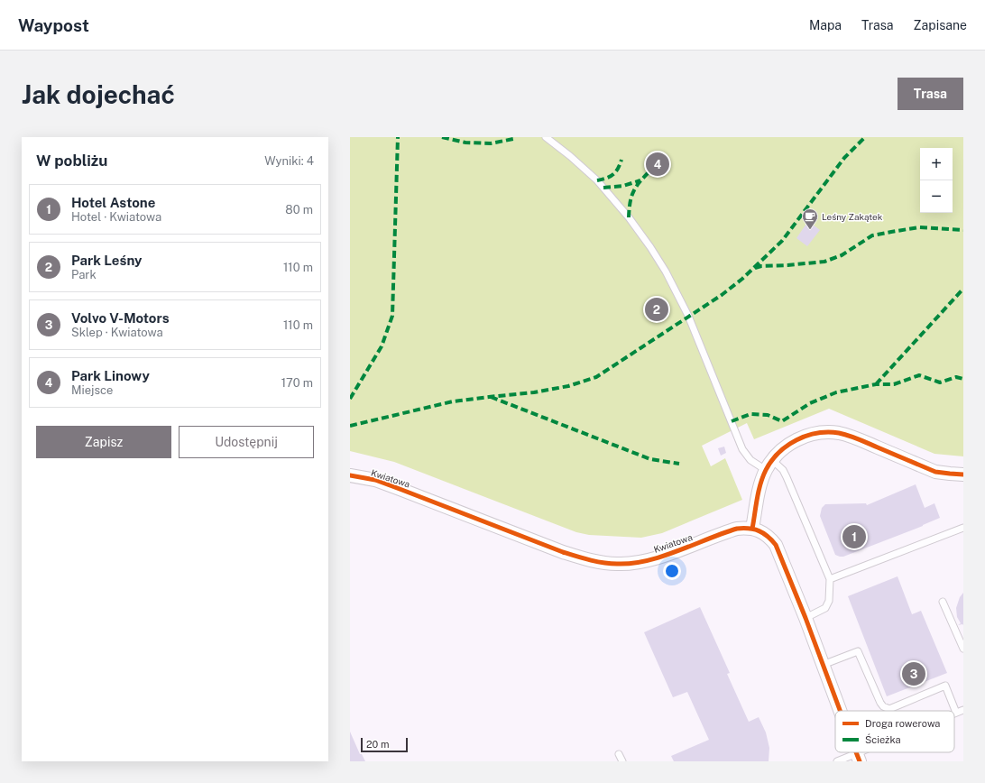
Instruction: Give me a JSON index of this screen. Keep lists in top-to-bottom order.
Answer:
{
  "streets": {
    "street": ["Kwiatowa"]
  },
  "places": {
    "cafe": ["Leśny Zakątek"]
  },
  "legend": ["Droga rowerowa", "Ścieżka"],
  "scale_bar": "20 m",
  "page": {
    "header": "Waypost",
    "nav": ["Mapa", "Trasa", "Zapisane"],
    "buttons": [
      "Trasa",
      ["Zapisz", "Udostępnij"]
    ],
    "title": "Jak dojechać",
    "heading": ["W pobliżu", "Wyniki: 4"],
    "map_buttons": ["+", "−"],
    "pins": [
      "4",
      "2",
      "1",
      "3"
    ],
    "list": [
      {
        "mark": "1",
        "name": "Hotel Astone",
        "note": "Hotel · Kwiatowa",
        "value": "80 m"
      },
      {
        "mark": "2",
        "name": "Park Leśny",
        "note": "Park",
        "value": "110 m"
      },
      {
        "mark": "3",
        "name": "Volvo V-Motors",
        "note": "Sklep · Kwiatowa",
        "value": "110 m"
      },
      {
        "mark": "4",
        "name": "Park Linowy",
        "note": "Miejsce",
        "value": "170 m"
      }
    ],
    "scale": "20 m"
  }
}
